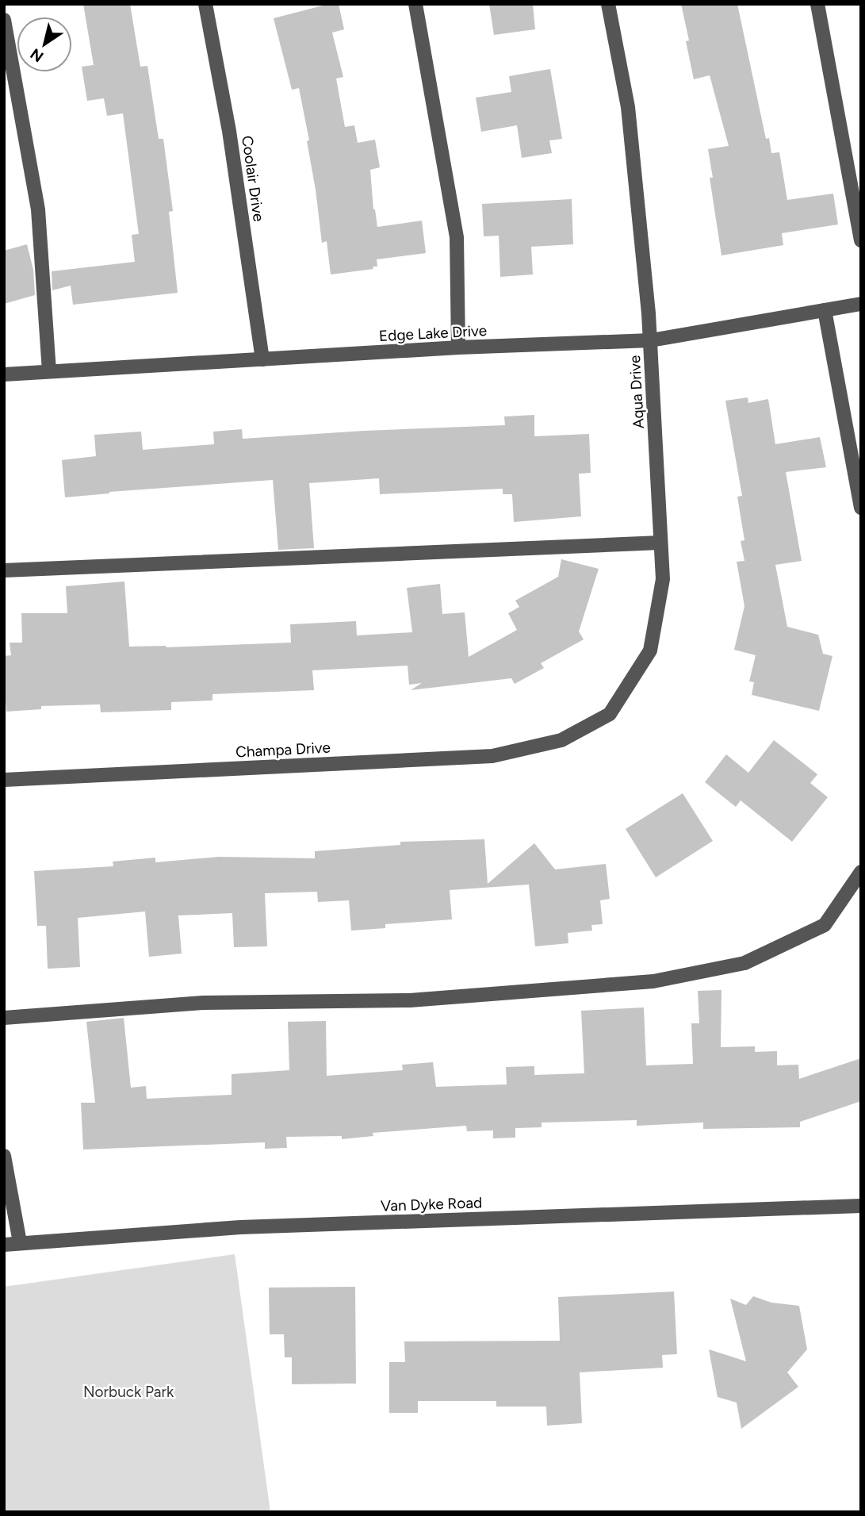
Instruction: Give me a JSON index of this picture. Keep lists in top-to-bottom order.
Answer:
{
  "streets": {
    "street": [
      "Coolair Drive",
      "Edge Lake Drive",
      "Aqua Drive",
      "Champa Drive",
      "Van Dyke Road"
    ]
  },
  "crossings": [
    ["Coolair Drive", "Edge Lake Drive"],
    ["Edge Lake Drive", "Aqua Drive"],
    ["Aqua Drive", "Champa Drive"]
  ],
  "parks": ["Norbuck Park"],
  "north": "bottom left"
}
